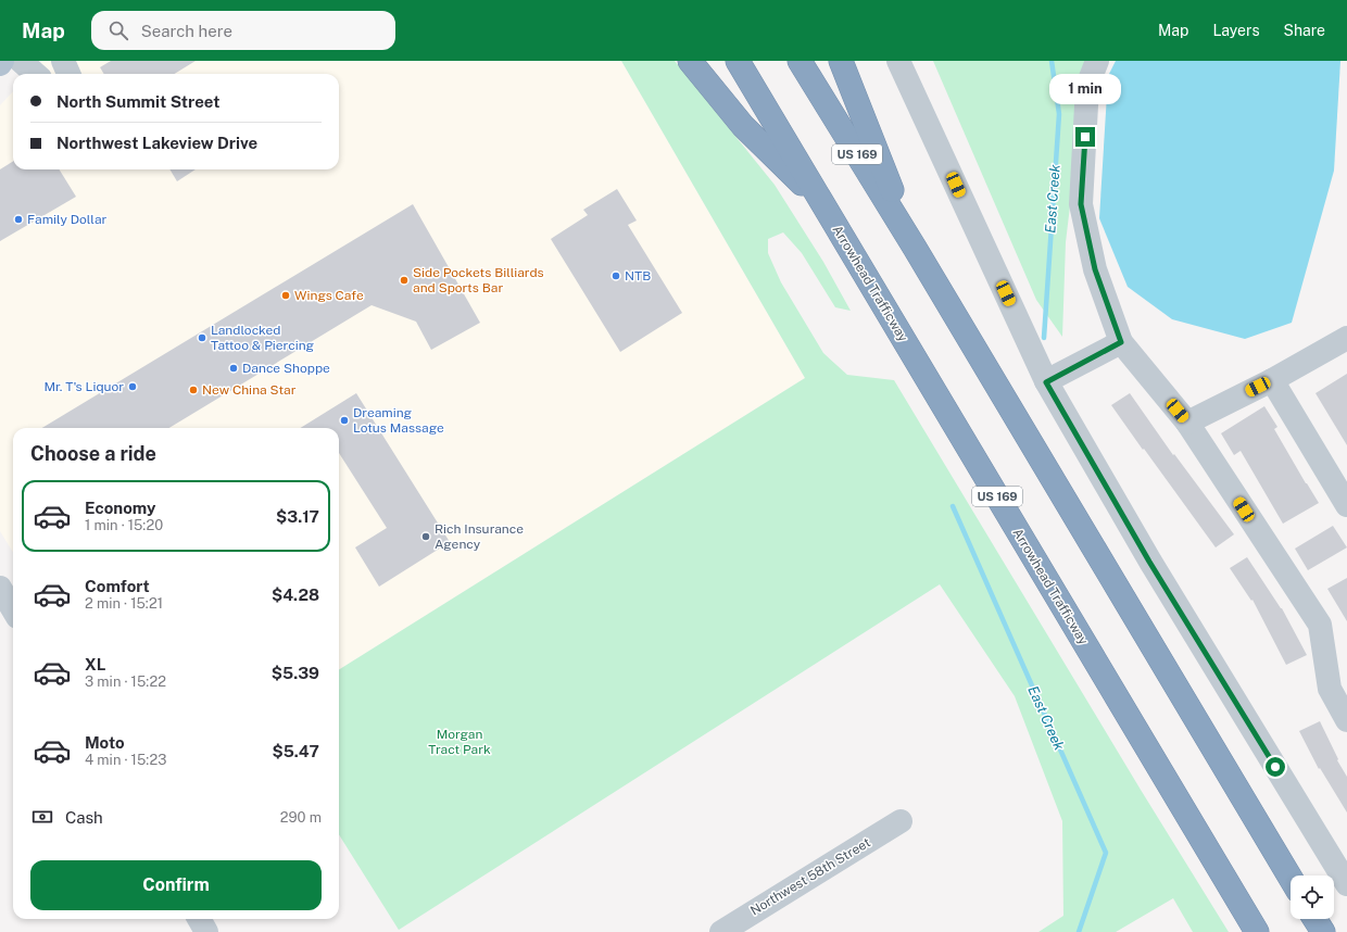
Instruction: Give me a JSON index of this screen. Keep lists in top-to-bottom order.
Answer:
{
  "streets": {
    "highway": ["US 169", "Arrowhead Trafficway"],
    "street": ["Northwest 58th Street"]
  },
  "water": ["East Creek"],
  "parks": ["Morgan Tract Park"],
  "places": [
    "Family Dollar",
    "NTB",
    "Side Pockets Billiards and Sports Bar",
    "Wings Cafe",
    "Landlocked Tattoo & Piercing",
    "Dance Shoppe",
    "Mr. T's Liquor",
    "New China Star",
    "Dreaming Lotus Massage",
    "Rich Insurance Agency"
  ],
  "page": {
    "header": "Map",
    "search": "Search here",
    "nav": ["Map", "Layers", "Share"],
    "bubble": "1 min",
    "banner": ["North Summit Street", "Northwest Lakeview Drive"],
    "heading": "Choose a ride",
    "list": [
      {
        "name": "Economy",
        "note": "1 min · 15:20",
        "value": "$3.17"
      },
      {
        "name": "Comfort",
        "note": "2 min · 15:21",
        "value": "$4.28"
      },
      {
        "name": "XL",
        "note": "3 min · 15:22",
        "value": "$5.39"
      },
      {
        "name": "Moto",
        "note": "4 min · 15:23",
        "value": "$5.47"
      }
    ],
    "pay": ["Cash", "290 m"],
    "buttons": "Confirm"
  }
}
